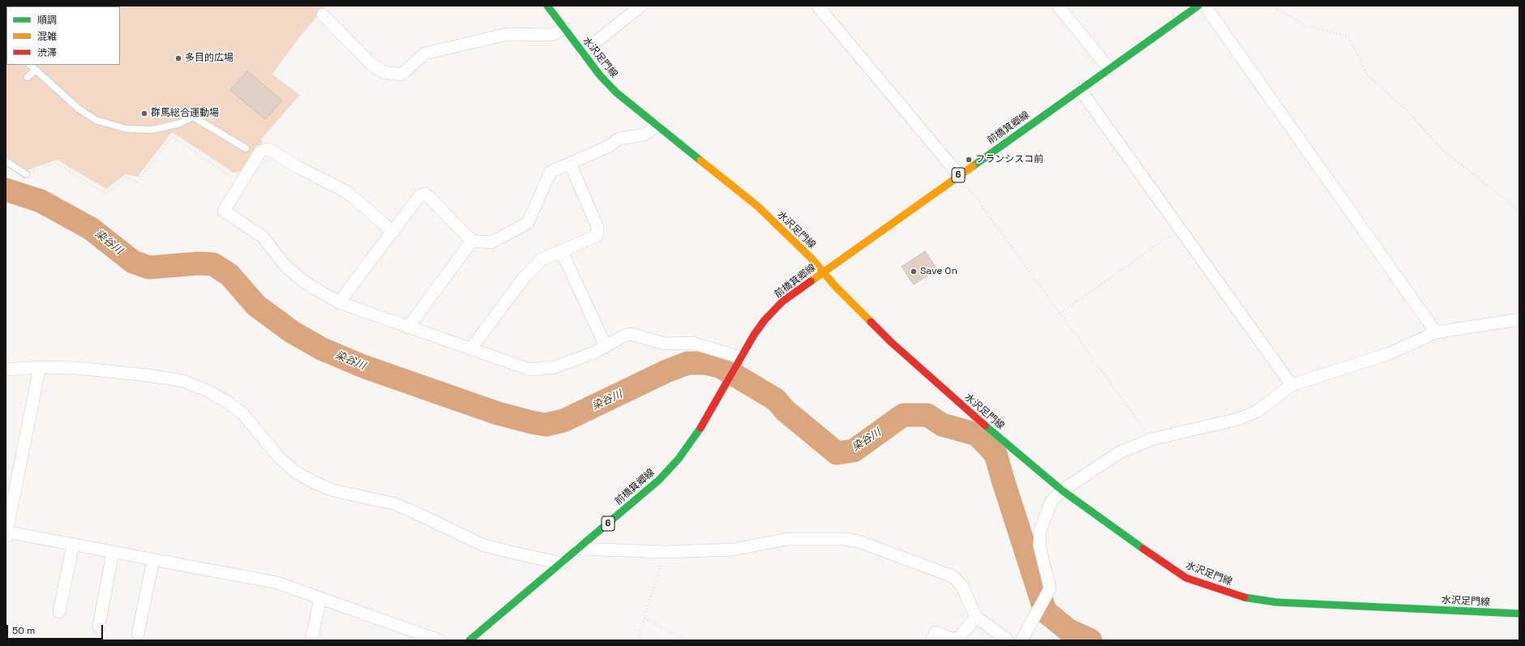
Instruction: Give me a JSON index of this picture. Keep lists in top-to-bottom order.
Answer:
{
  "streets": {
    "main road": ["水沢足門線", "前橋箕郷線", "6"]
  },
  "crossings": [
    ["水沢足門線", "前橋箕郷線"]
  ],
  "water": ["染谷川"],
  "places": [
    "多目的広場",
    "群馬総合運動場",
    "フランシスコ前",
    "Save On"
  ],
  "legend": ["順調", "混雑", "渋滞"],
  "scale_bar": "50 m"
}
